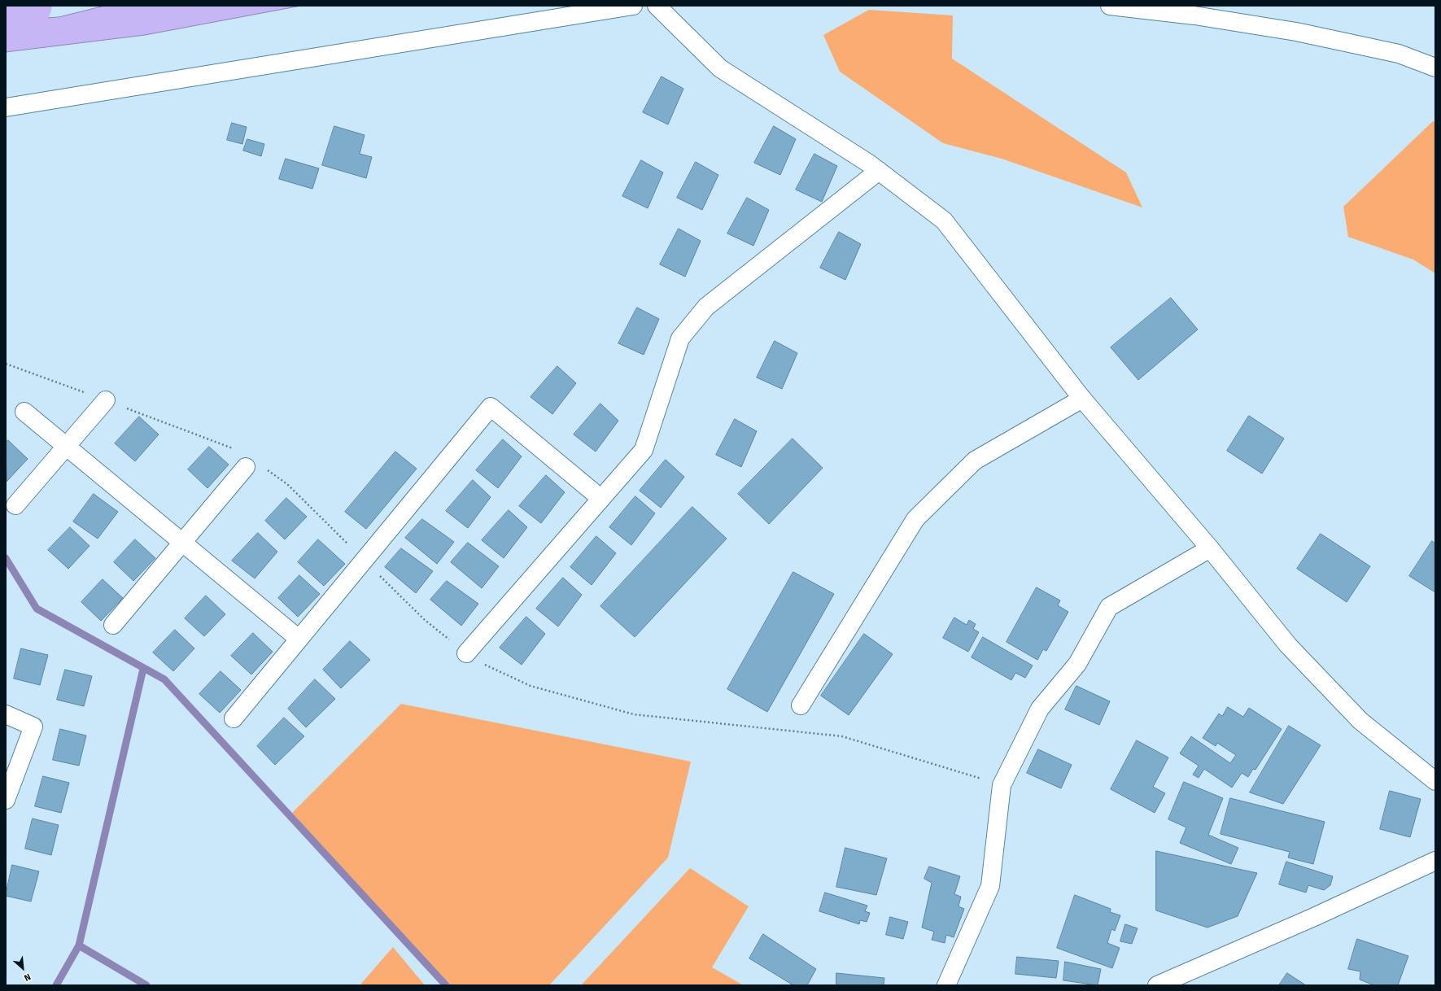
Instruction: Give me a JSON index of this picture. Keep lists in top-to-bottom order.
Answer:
{
  "north": "bottom right"
}
